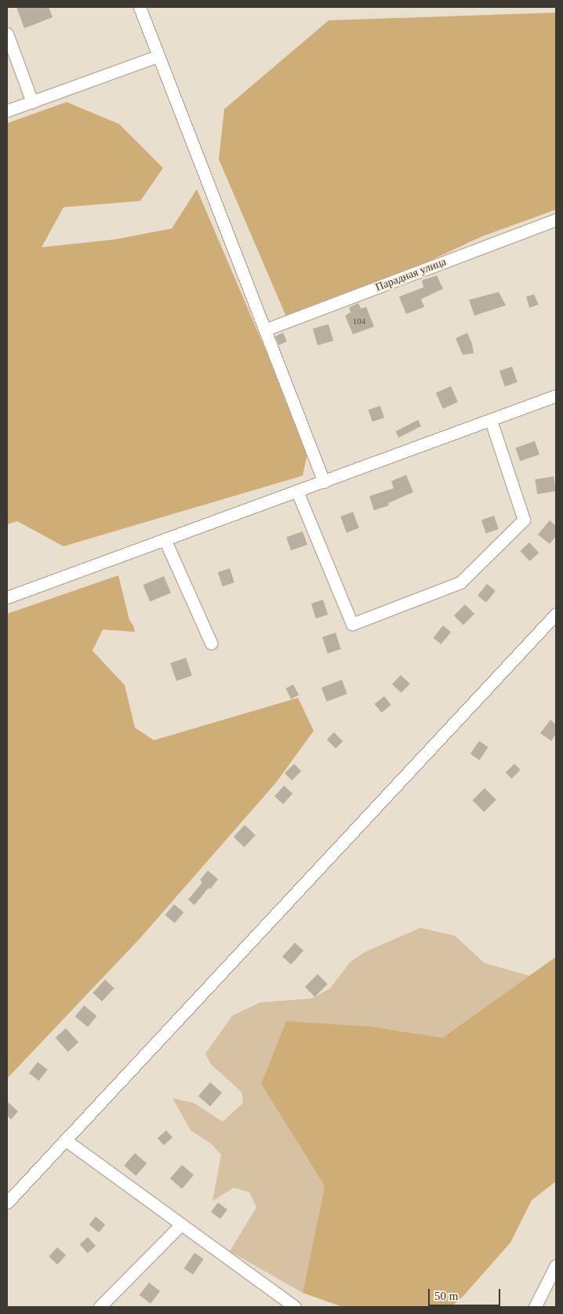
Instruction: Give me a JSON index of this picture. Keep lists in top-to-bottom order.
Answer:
{
  "streets": {
    "street": ["Парадная улица"]
  },
  "house_numbers": ["104"],
  "scale_bar": "50 m"
}
